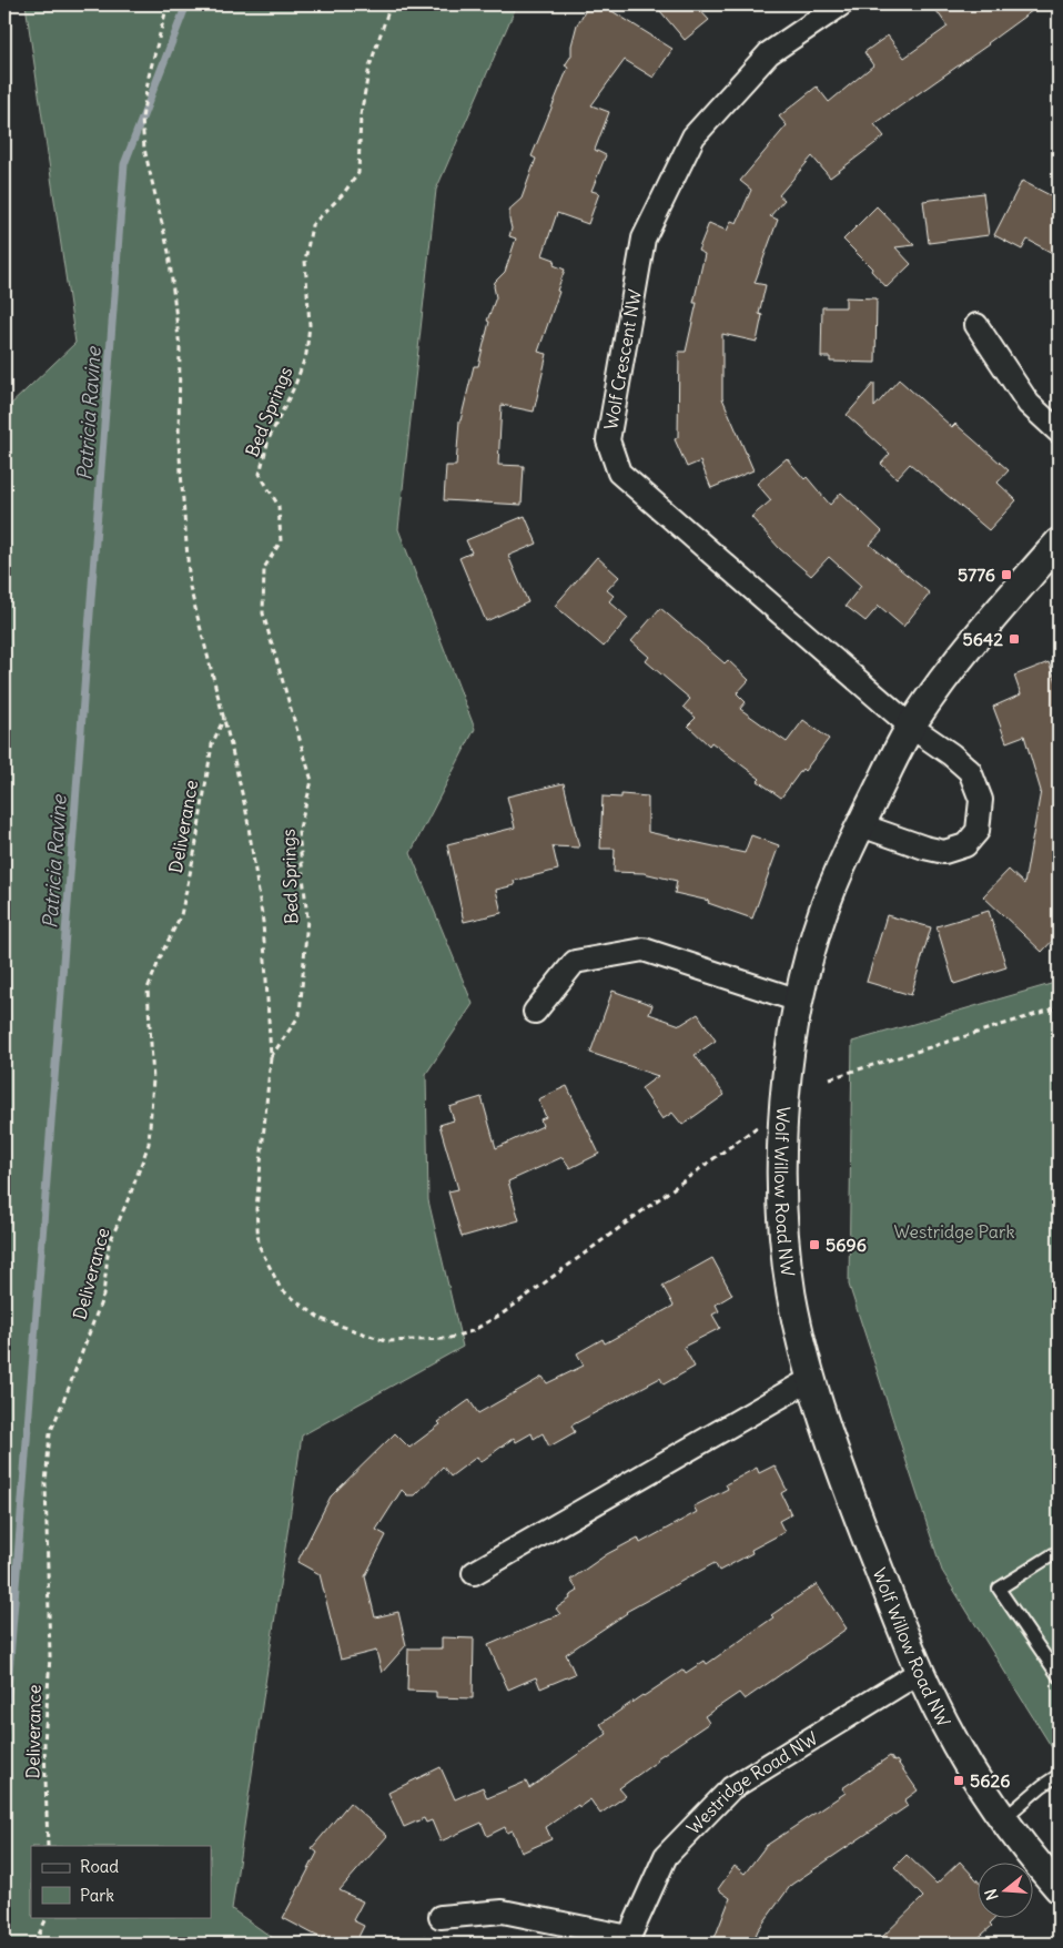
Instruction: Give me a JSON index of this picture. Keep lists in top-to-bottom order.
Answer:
{
  "streets": {
    "street": ["Wolf Crescent NW", "Wolf Willow Road NW", "Westridge Road NW"],
    "path": ["Bed Springs", "Deliverance"]
  },
  "crossings": [
    ["Wolf Crescent NW", "Wolf Willow Road NW"],
    ["Wolf Willow Road NW", "Westridge Road NW"]
  ],
  "water": ["Patricia Ravine"],
  "parks": ["Westridge Park"],
  "places": {
    "transit": [
      "5776",
      "5642",
      "5696",
      "5626"
    ]
  },
  "legend": ["Road", "Park"],
  "north": "left"
}
